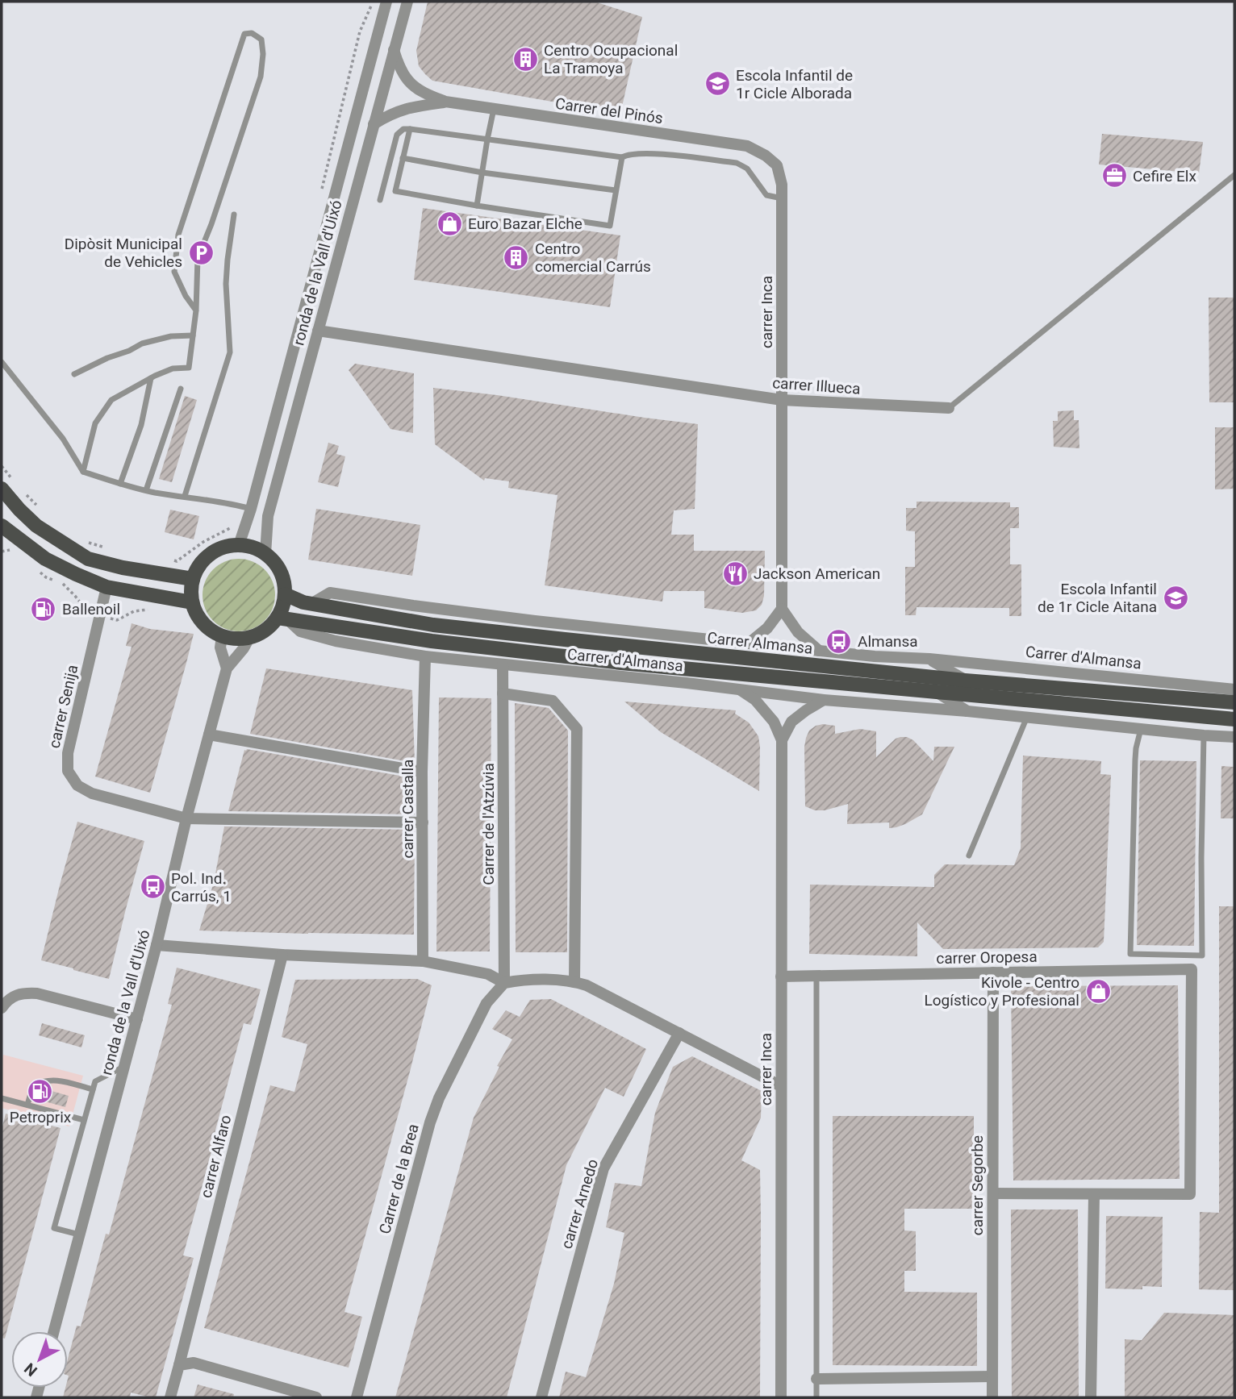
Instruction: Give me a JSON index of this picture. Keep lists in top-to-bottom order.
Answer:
{
  "streets": {
    "main road": ["Carrer Almansa", "Carrer d'Almansa"],
    "street": [
      "Carrer del Pinós",
      "ronda de la Vall d'Uixó",
      "carrer Inca",
      "carrer Illueca",
      "carrer Senija",
      "carrer Castalla",
      "Carrer de l'Atzúvia",
      "carrer Oropesa",
      "carrer Alfaro",
      "Carrer de la Brea",
      "carrer Segorbe",
      "carrer Arnedo"
    ]
  },
  "crossings": [
    ["Carrer del Pinós", "ronda de la Vall d'Uixó"],
    ["Carrer del Pinós", "carrer Inca"],
    ["ronda de la Vall d'Uixó", "carrer Illueca"],
    ["ronda de la Vall d'Uixó", "Carrer Almansa"],
    ["ronda de la Vall d'Uixó", "Carrer d'Almansa"],
    ["ronda de la Vall d'Uixó", "carrer Senija"],
    ["carrer Inca", "carrer Illueca"],
    ["carrer Inca", "carrer Oropesa"],
    ["Carrer Almansa", "Carrer d'Almansa"],
    ["Carrer d'Almansa", "carrer Castalla"],
    ["Carrer d'Almansa", "Carrer de l'Atzúvia"],
    ["Carrer de l'Atzúvia", "Carrer de la Brea"],
    ["carrer Oropesa", "carrer Segorbe"]
  ],
  "places": {
    "building": ["Centro Ocupacional La Tramoya", "Centro comercial Carrús"],
    "school or university": ["Escola Infantil de 1r Cicle Alborada", "Escola Infantil de 1r Cicle Aitana"],
    "office": ["Cefire Elx"],
    "shop": ["Euro Bazar Elche", "Kivole - Centro Logístico y Profesional"],
    "parking": ["Dipòsit Municipal de Vehicles"],
    "restaurant": ["Jackson American"],
    "fuel station": ["Ballenoil", "Petroprix"],
    "bus stop": ["Almansa", "Pol. Ind. Carrús, 1"]
  },
  "north": "bottom left"
}
